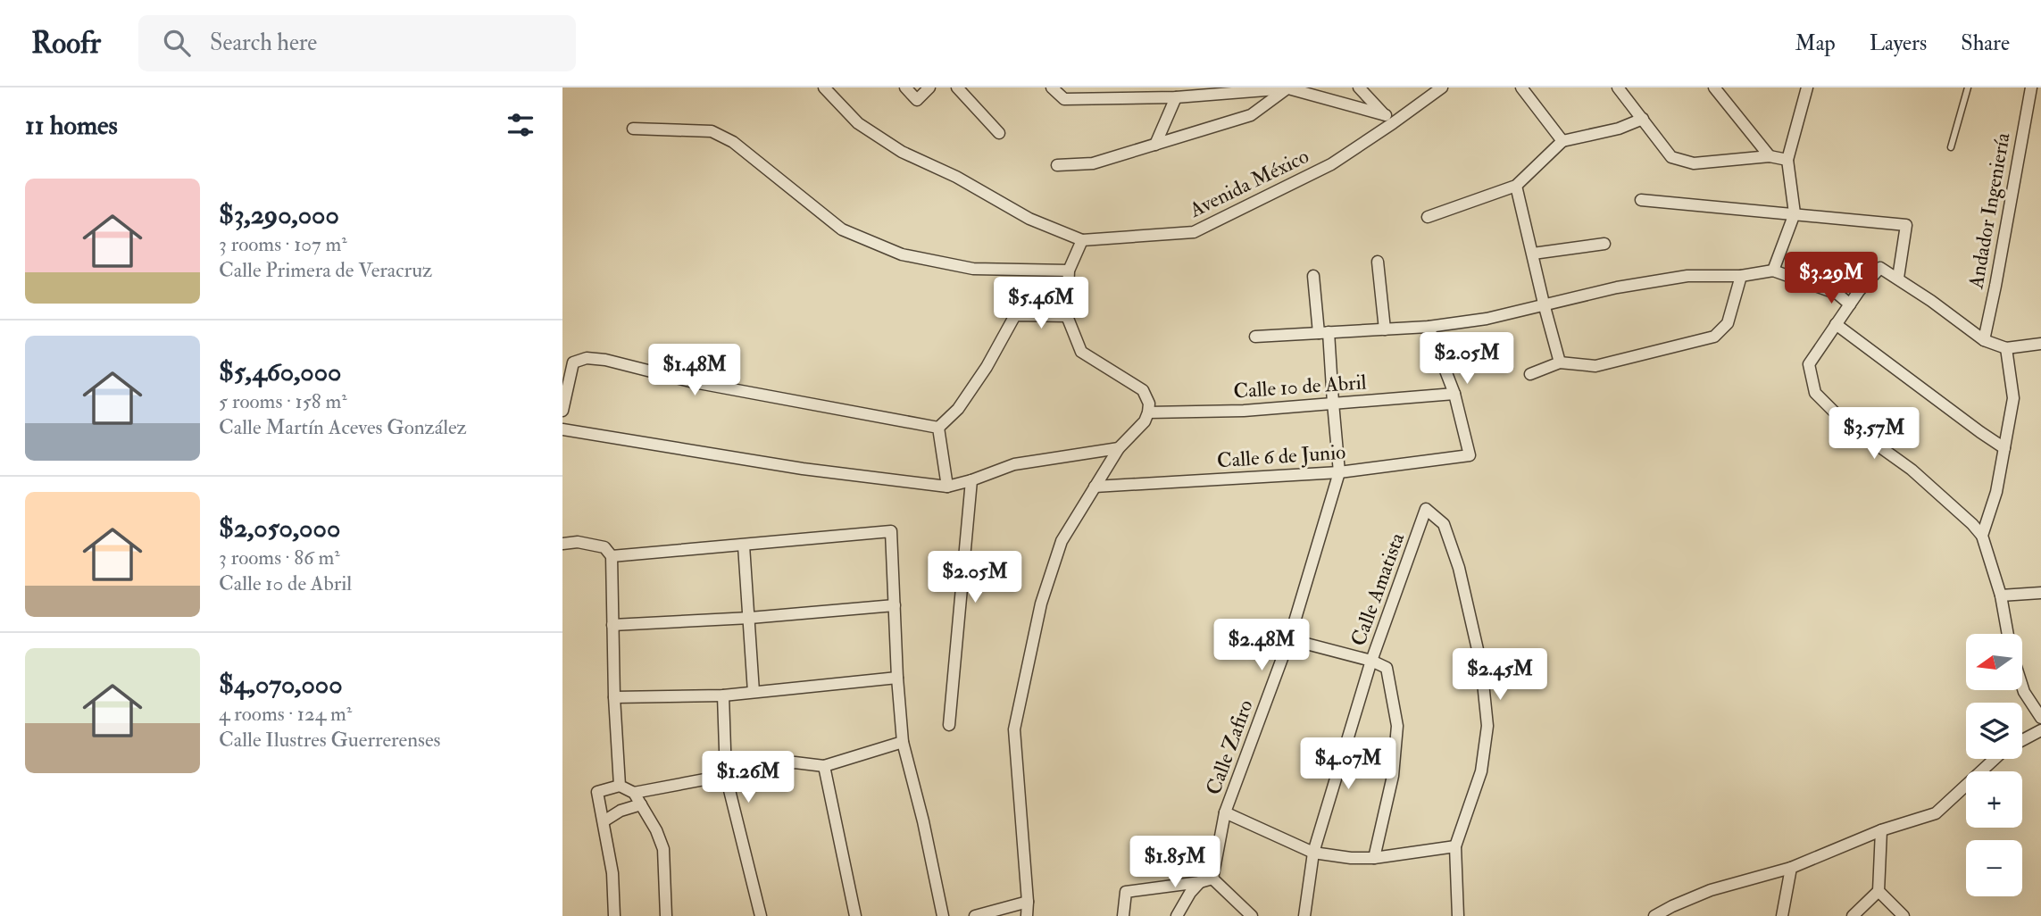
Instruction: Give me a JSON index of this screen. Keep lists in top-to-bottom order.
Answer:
{
  "streets": {
    "street": [
      "Avenida México",
      "Andador Ingeniería",
      "Calle 10 de Abril",
      "Calle 6 de Junio",
      "Calle Amatista",
      "Calle Zafiro"
    ]
  },
  "crossings": [
    ["Calle 10 de Abril", "Calle 6 de Junio"],
    ["Calle 6 de Junio", "Calle Zafiro"]
  ],
  "north": "left",
  "page": {
    "header": "Roofr",
    "search": "Search here",
    "nav": ["Map", "Layers", "Share"],
    "heading": "11 homes",
    "list": [
      {
        "name": "$3,290,000",
        "note": "3 rooms · 107 m² · Calle Primera de Veracruz"
      },
      {
        "name": "$5,460,000",
        "note": "5 rooms · 158 m² · Calle Martín Aceves González"
      },
      {
        "name": "$2,050,000",
        "note": "3 rooms · 86 m² · Calle 10 de Abril"
      },
      {
        "name": "$4,070,000",
        "note": "4 rooms · 124 m² · Calle Ilustres Guerrerenses"
      }
    ],
    "price": [
      "$3.29M",
      "$5.46M",
      "$2.05M",
      "$1.48M",
      "$3.57M",
      "$2.05M",
      "$2.48M",
      "$2.45M",
      "$4.07M",
      "$1.26M",
      "$1.85M"
    ],
    "map_buttons": ["+", "−"]
  }
}
